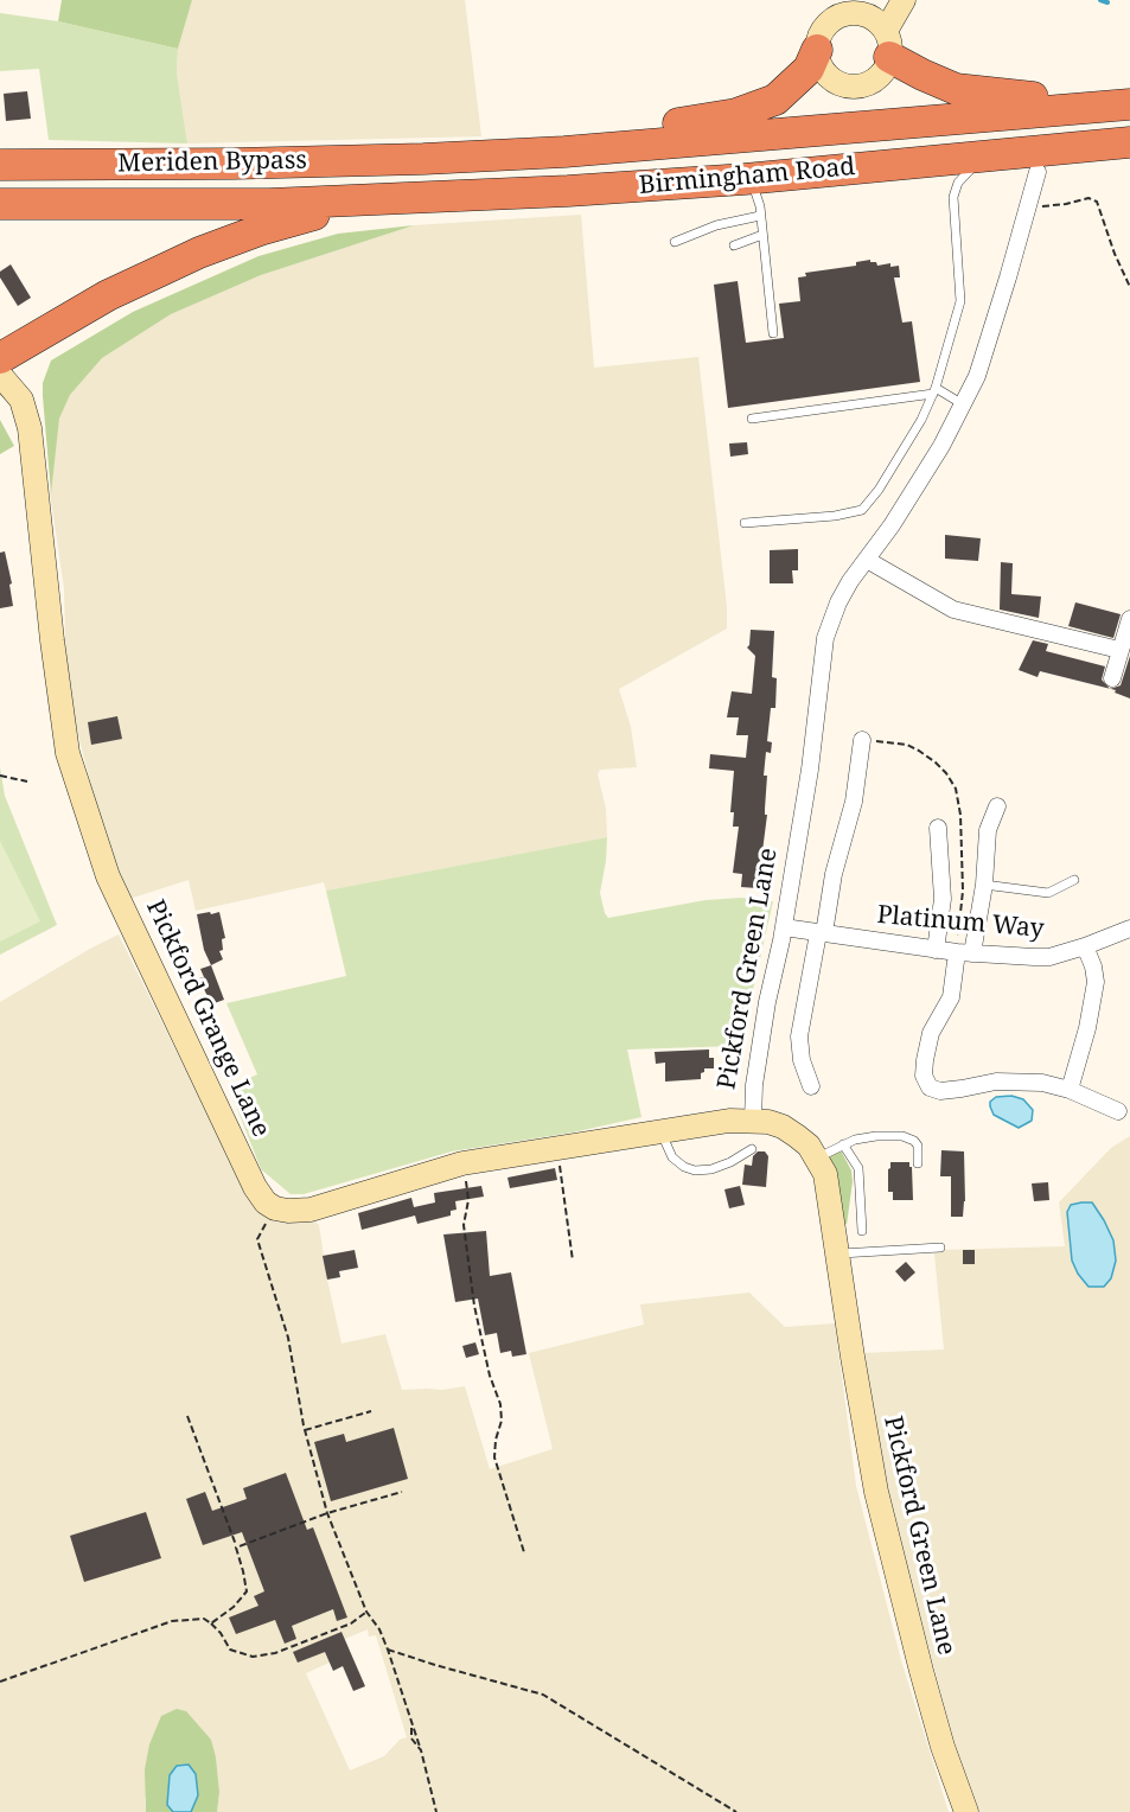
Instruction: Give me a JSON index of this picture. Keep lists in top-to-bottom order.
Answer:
{
  "streets": {
    "highway": ["Meriden Bypass", "Birmingham Road"],
    "street": ["Platinum Way", "Pickford Green Lane", "Pickford Grange Lane"]
  },
  "crossings": [
    ["Meriden Bypass", "Birmingham Road"],
    ["Platinum Way", "Pickford Green Lane"]
  ]
}
